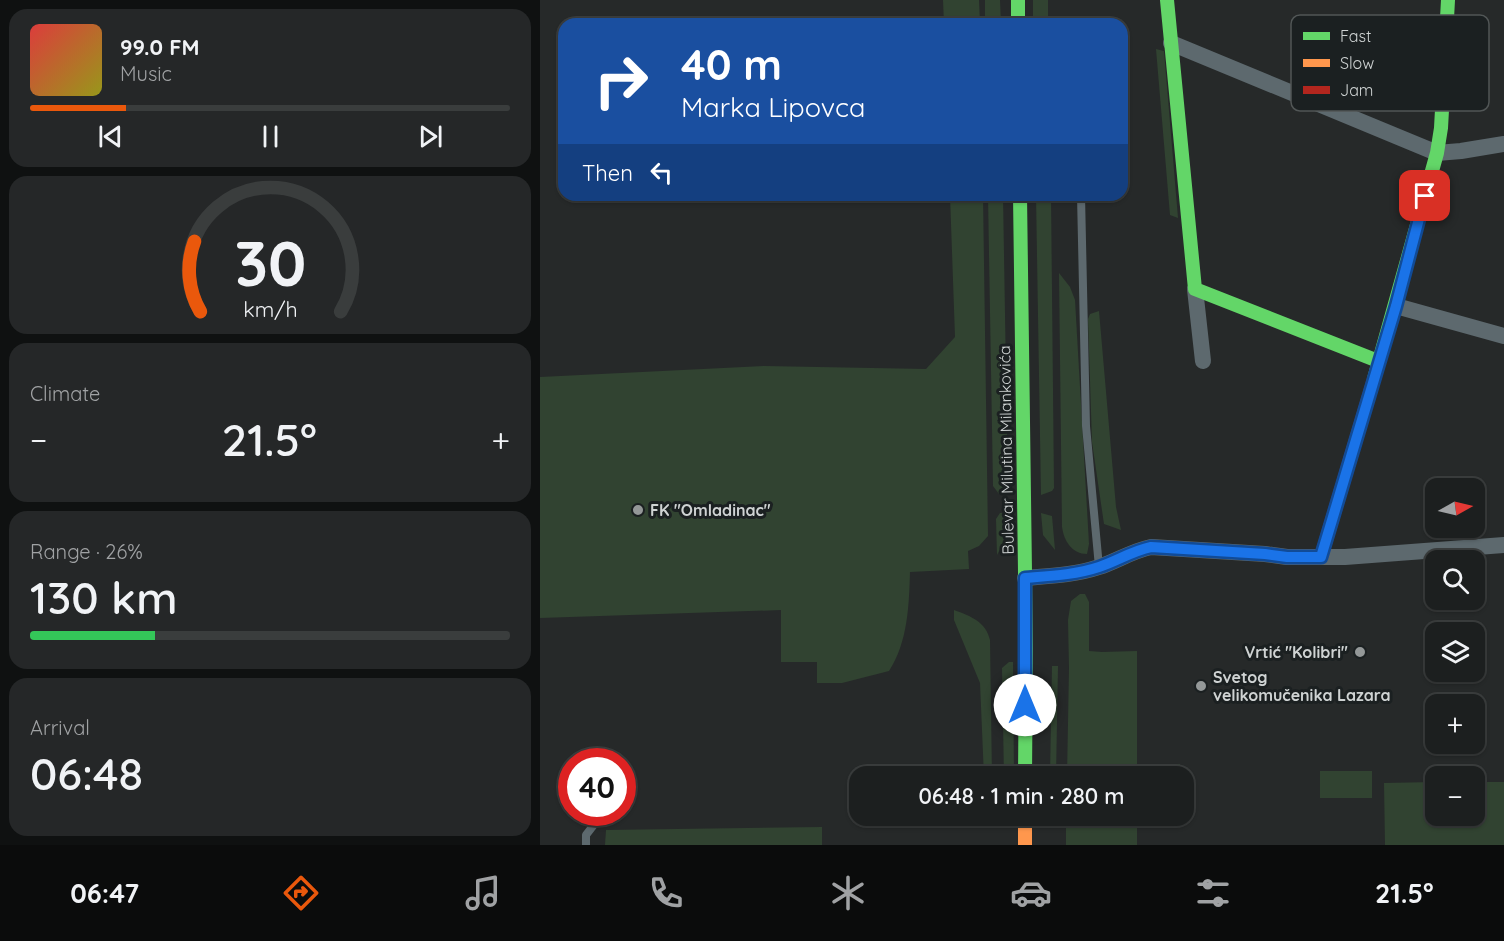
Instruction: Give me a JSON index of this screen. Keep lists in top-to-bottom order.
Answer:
{
  "streets": {
    "street": ["Bulevar Milutina Milankovića"]
  },
  "places": ["FK \"Omladinac\"", "Vrtić \"Kolibri\"", "Svetog velikomučenika Lazara"],
  "legend": ["Fast", "Slow", "Jam"],
  "north": "right",
  "page": {
    "turn": ["40 m", "Marka Lipovca"],
    "song": ["99.0 FM", "Music"],
    "then": "Then",
    "tile": [
      "Climate",
      ["Range · 26%", "130 km"],
      ["Arrival", "06:48"]
    ],
    "heat": ["−", "21.5°", "+"],
    "map_buttons": ["+", "−"],
    "limit": "40",
    "trip": "06:48 · 1 min · 280 m",
    "tabs": ["06:47", "21.5°"],
    "gauge": ["30", "km/h"]
  }
}
